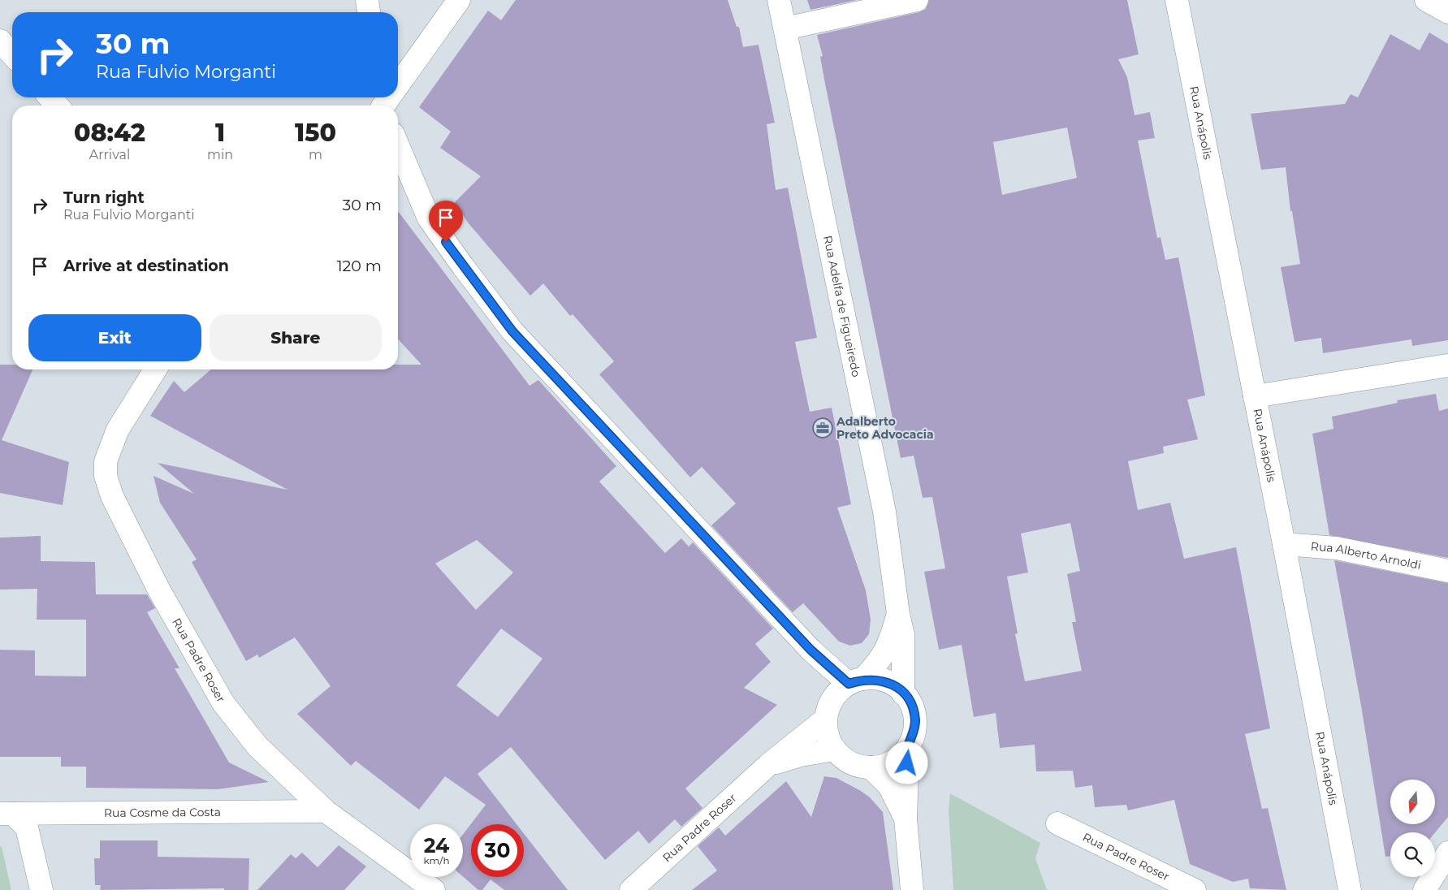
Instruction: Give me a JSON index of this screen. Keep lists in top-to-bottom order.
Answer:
{
  "streets": {
    "street": [
      "Rua Anápolis",
      "Rua Adelfa de Figueiredo",
      "Rua Alberto Arnoldi",
      "Rua Padre Roser",
      "Rua Cosme da Costa"
    ]
  },
  "crossings": [
    ["Rua Anápolis", "Rua Alberto Arnoldi"],
    ["Rua Adelfa de Figueiredo", "Rua Padre Roser"],
    ["Rua Padre Roser", "Rua Cosme da Costa"]
  ],
  "places": {
    "office": ["Adalberto Preto Advocacia"]
  },
  "north": "bottom",
  "page": {
    "turn": ["30 m", "Rua Fulvio Morganti"],
    "eta": [
      "08:42",
      "Arrival",
      "1",
      "min",
      "150",
      "m"
    ],
    "list": [
      {
        "name": "Turn right",
        "note": "Rua Fulvio Morganti",
        "value": "30 m"
      },
      {
        "name": "Arrive at destination",
        "value": "120 m"
      }
    ],
    "buttons": ["Exit", "Share"],
    "speed": "24 km/h",
    "limit": "30"
  }
}
